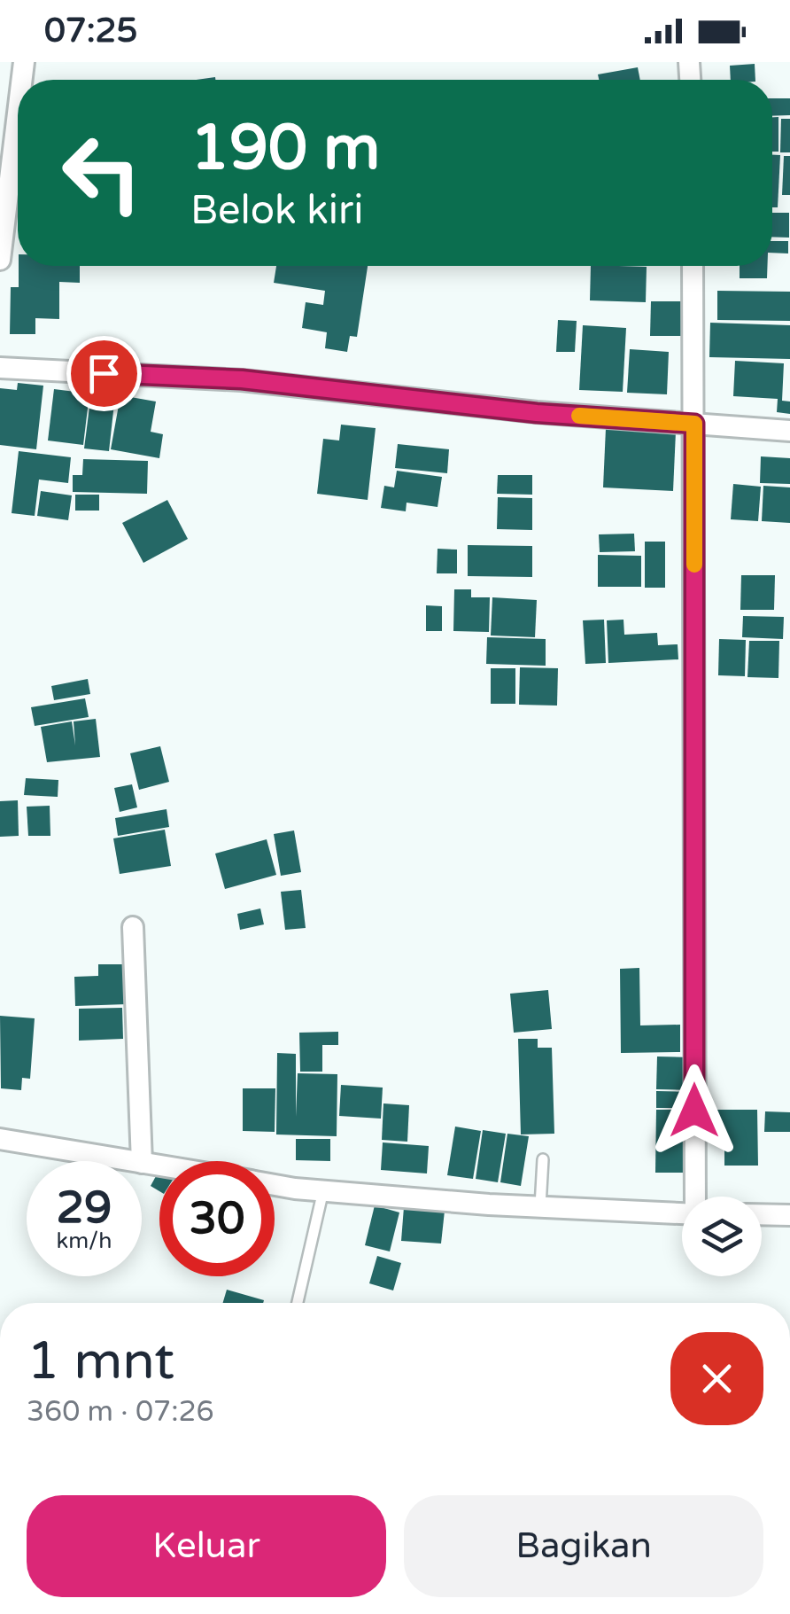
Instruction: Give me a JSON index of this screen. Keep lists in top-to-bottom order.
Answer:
{
  "page": {
    "status": "07:25",
    "turn": ["190 m", "Belok kiri"],
    "speed": "29 km/h",
    "limit": "30",
    "heading": ["1 mnt", "360 m · 07:26"],
    "buttons": ["Keluar", "Bagikan"]
  }
}
